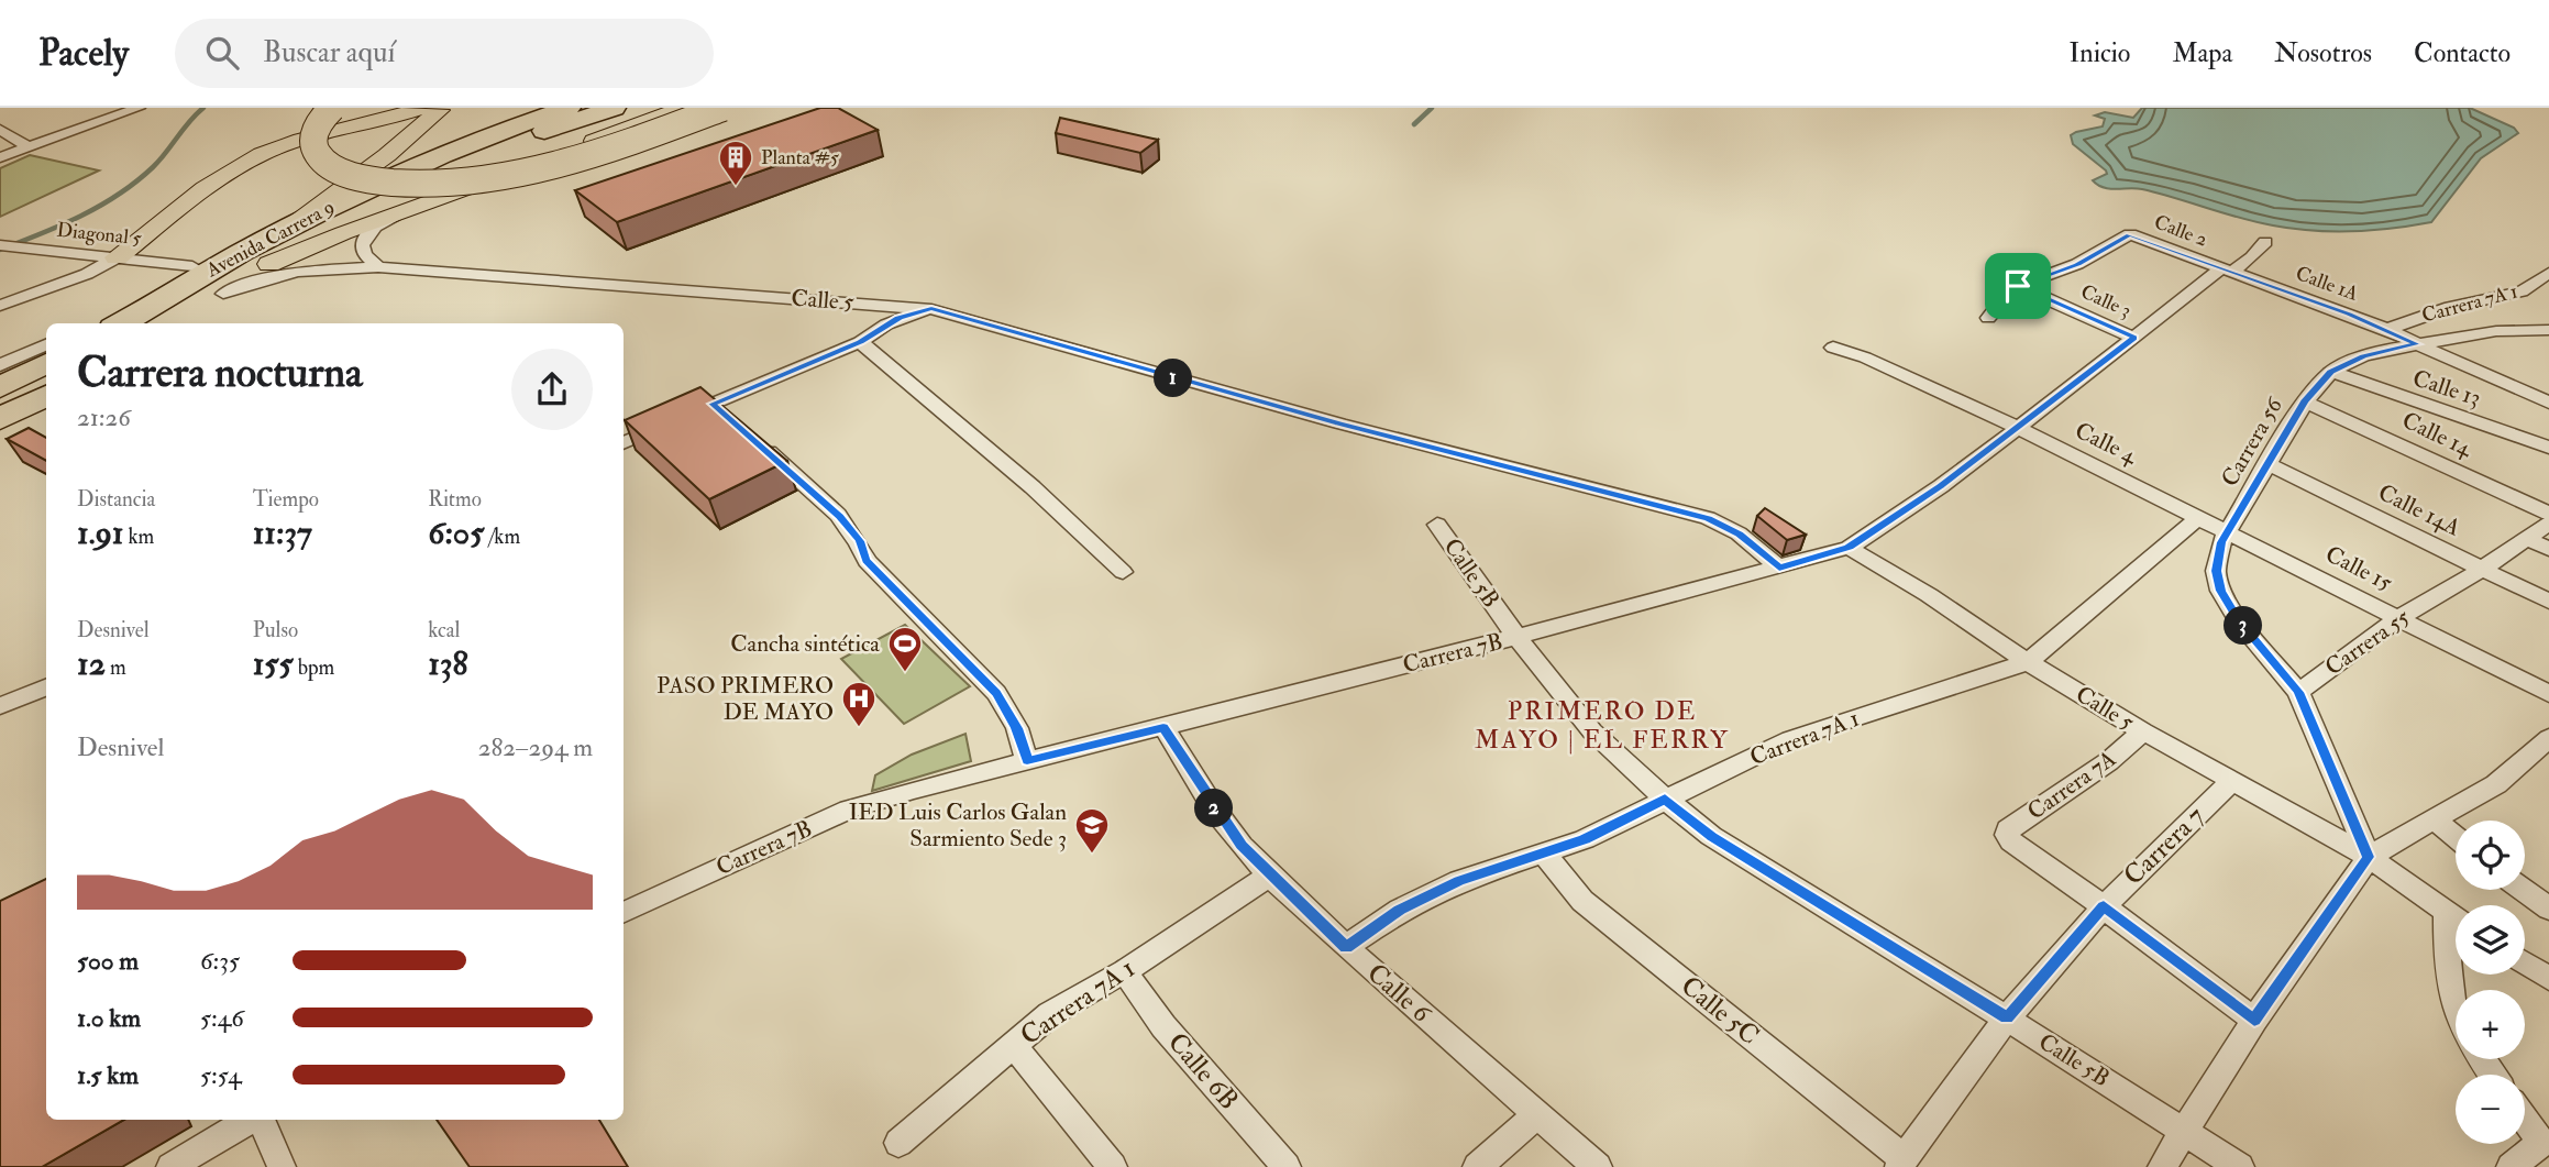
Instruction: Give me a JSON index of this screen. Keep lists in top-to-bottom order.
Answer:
{
  "streets": {
    "highway": ["Avenida Carrera 9"],
    "street": [
      "Calle 2",
      "Diagonal 5",
      "Calle 1A",
      "Calle 5",
      "Calle 3",
      "Carrera 7A 1",
      "Calle 13",
      "Calle 14",
      "Carrera 56",
      "Calle 4",
      "Calle 14A",
      "Calle 15",
      "Calle 5B",
      "Carrera 55",
      "Carrera 7B",
      "Carrera 7A",
      "Carrera 7",
      "Calle 6",
      "Calle 5C",
      "Calle 6B"
    ]
  },
  "crossings": [
    ["Calle 2", "Calle 1A"],
    ["Calle 2", "Calle 3"],
    ["Calle 2", "Carrera 7B"],
    ["Avenida Carrera 9", "Calle 5"],
    ["Calle 1A", "Carrera 7A 1"],
    ["Calle 1A", "Carrera 56"],
    ["Calle 1A", "Carrera 7B"],
    ["Calle 5", "Carrera 7A 1"],
    ["Calle 5", "Carrera 7B"],
    ["Calle 5", "Carrera 7A"],
    ["Calle 5", "Carrera 7"],
    ["Calle 3", "Carrera 7B"],
    ["Carrera 7A 1", "Calle 4"],
    ["Carrera 7A 1", "Calle 5B"],
    ["Carrera 7A 1", "Calle 6"],
    ["Carrera 7A 1", "Calle 5C"],
    ["Carrera 7A 1", "Calle 6B"],
    ["Calle 13", "Carrera 56"],
    ["Calle 14", "Carrera 56"],
    ["Carrera 56", "Calle 4"],
    ["Carrera 56", "Calle 14A"],
    ["Carrera 56", "Calle 15"],
    ["Carrera 56", "Carrera 55"],
    ["Calle 4", "Calle 15"],
    ["Calle 4", "Carrera 7B"],
    ["Calle 14A", "Carrera 55"],
    ["Calle 15", "Carrera 55"],
    ["Calle 5B", "Carrera 7B"],
    ["Calle 5B", "Carrera 7"],
    ["Carrera 7B", "Calle 6"],
    ["Carrera 7A", "Carrera 7"],
    ["Carrera 7", "Calle 5C"]
  ],
  "districts": ["PRIMERO DE MAYO | EL FERRY"],
  "places": {
    "building": ["Planta #5"],
    "sports": ["Cancha sintética"],
    "hospital": ["PASO PRIMERO DE MAYO"],
    "school or university": ["IED Luis Carlos Galan Sarmiento Sede 3"]
  },
  "page": {
    "header": "Pacely",
    "search": "Buscar aquí",
    "nav": [
      "Inicio",
      "Mapa",
      "Nosotros",
      "Contacto"
    ],
    "heading": ["Carrera nocturna", "21:26"],
    "pins": ["1", "3", "2"],
    "stats": [
      ["Distancia", "1.91 km"],
      ["Tiempo", "11:37"],
      ["Ritmo", "6:05 /km"],
      ["Desnivel", "12 m"],
      ["Pulso", "155 bpm"],
      ["kcal", "138"]
    ],
    "chart": ["Desnivel", "282–294 m"],
    "map_buttons": ["+", "−"],
    "list": [
      {
        "name": "500 m",
        "note": "6:35"
      },
      {
        "name": "1.0 km",
        "note": "5:46"
      },
      {
        "name": "1.5 km",
        "note": "5:54"
      }
    ]
  }
}
